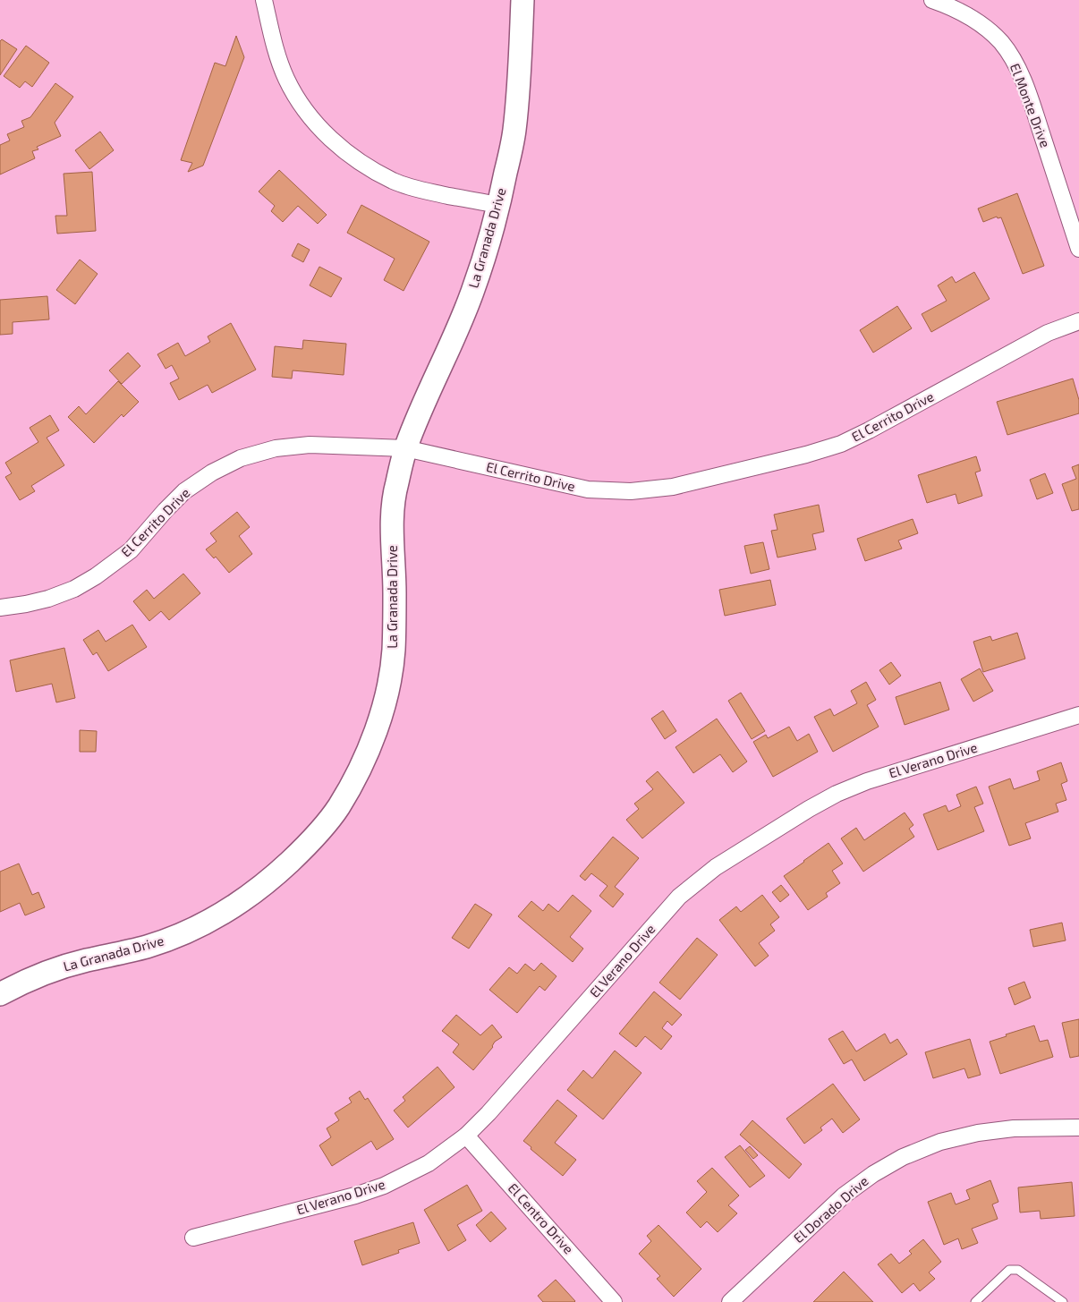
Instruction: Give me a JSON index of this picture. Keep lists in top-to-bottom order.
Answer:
{
  "streets": {
    "street": [
      "El Monte Drive",
      "La Granada Drive",
      "El Cerrito Drive",
      "El Verano Drive",
      "El Dorado Drive",
      "El Centro Drive"
    ]
  },
  "crossings": [
    ["La Granada Drive", "El Cerrito Drive"],
    ["El Verano Drive", "El Centro Drive"]
  ]
}
